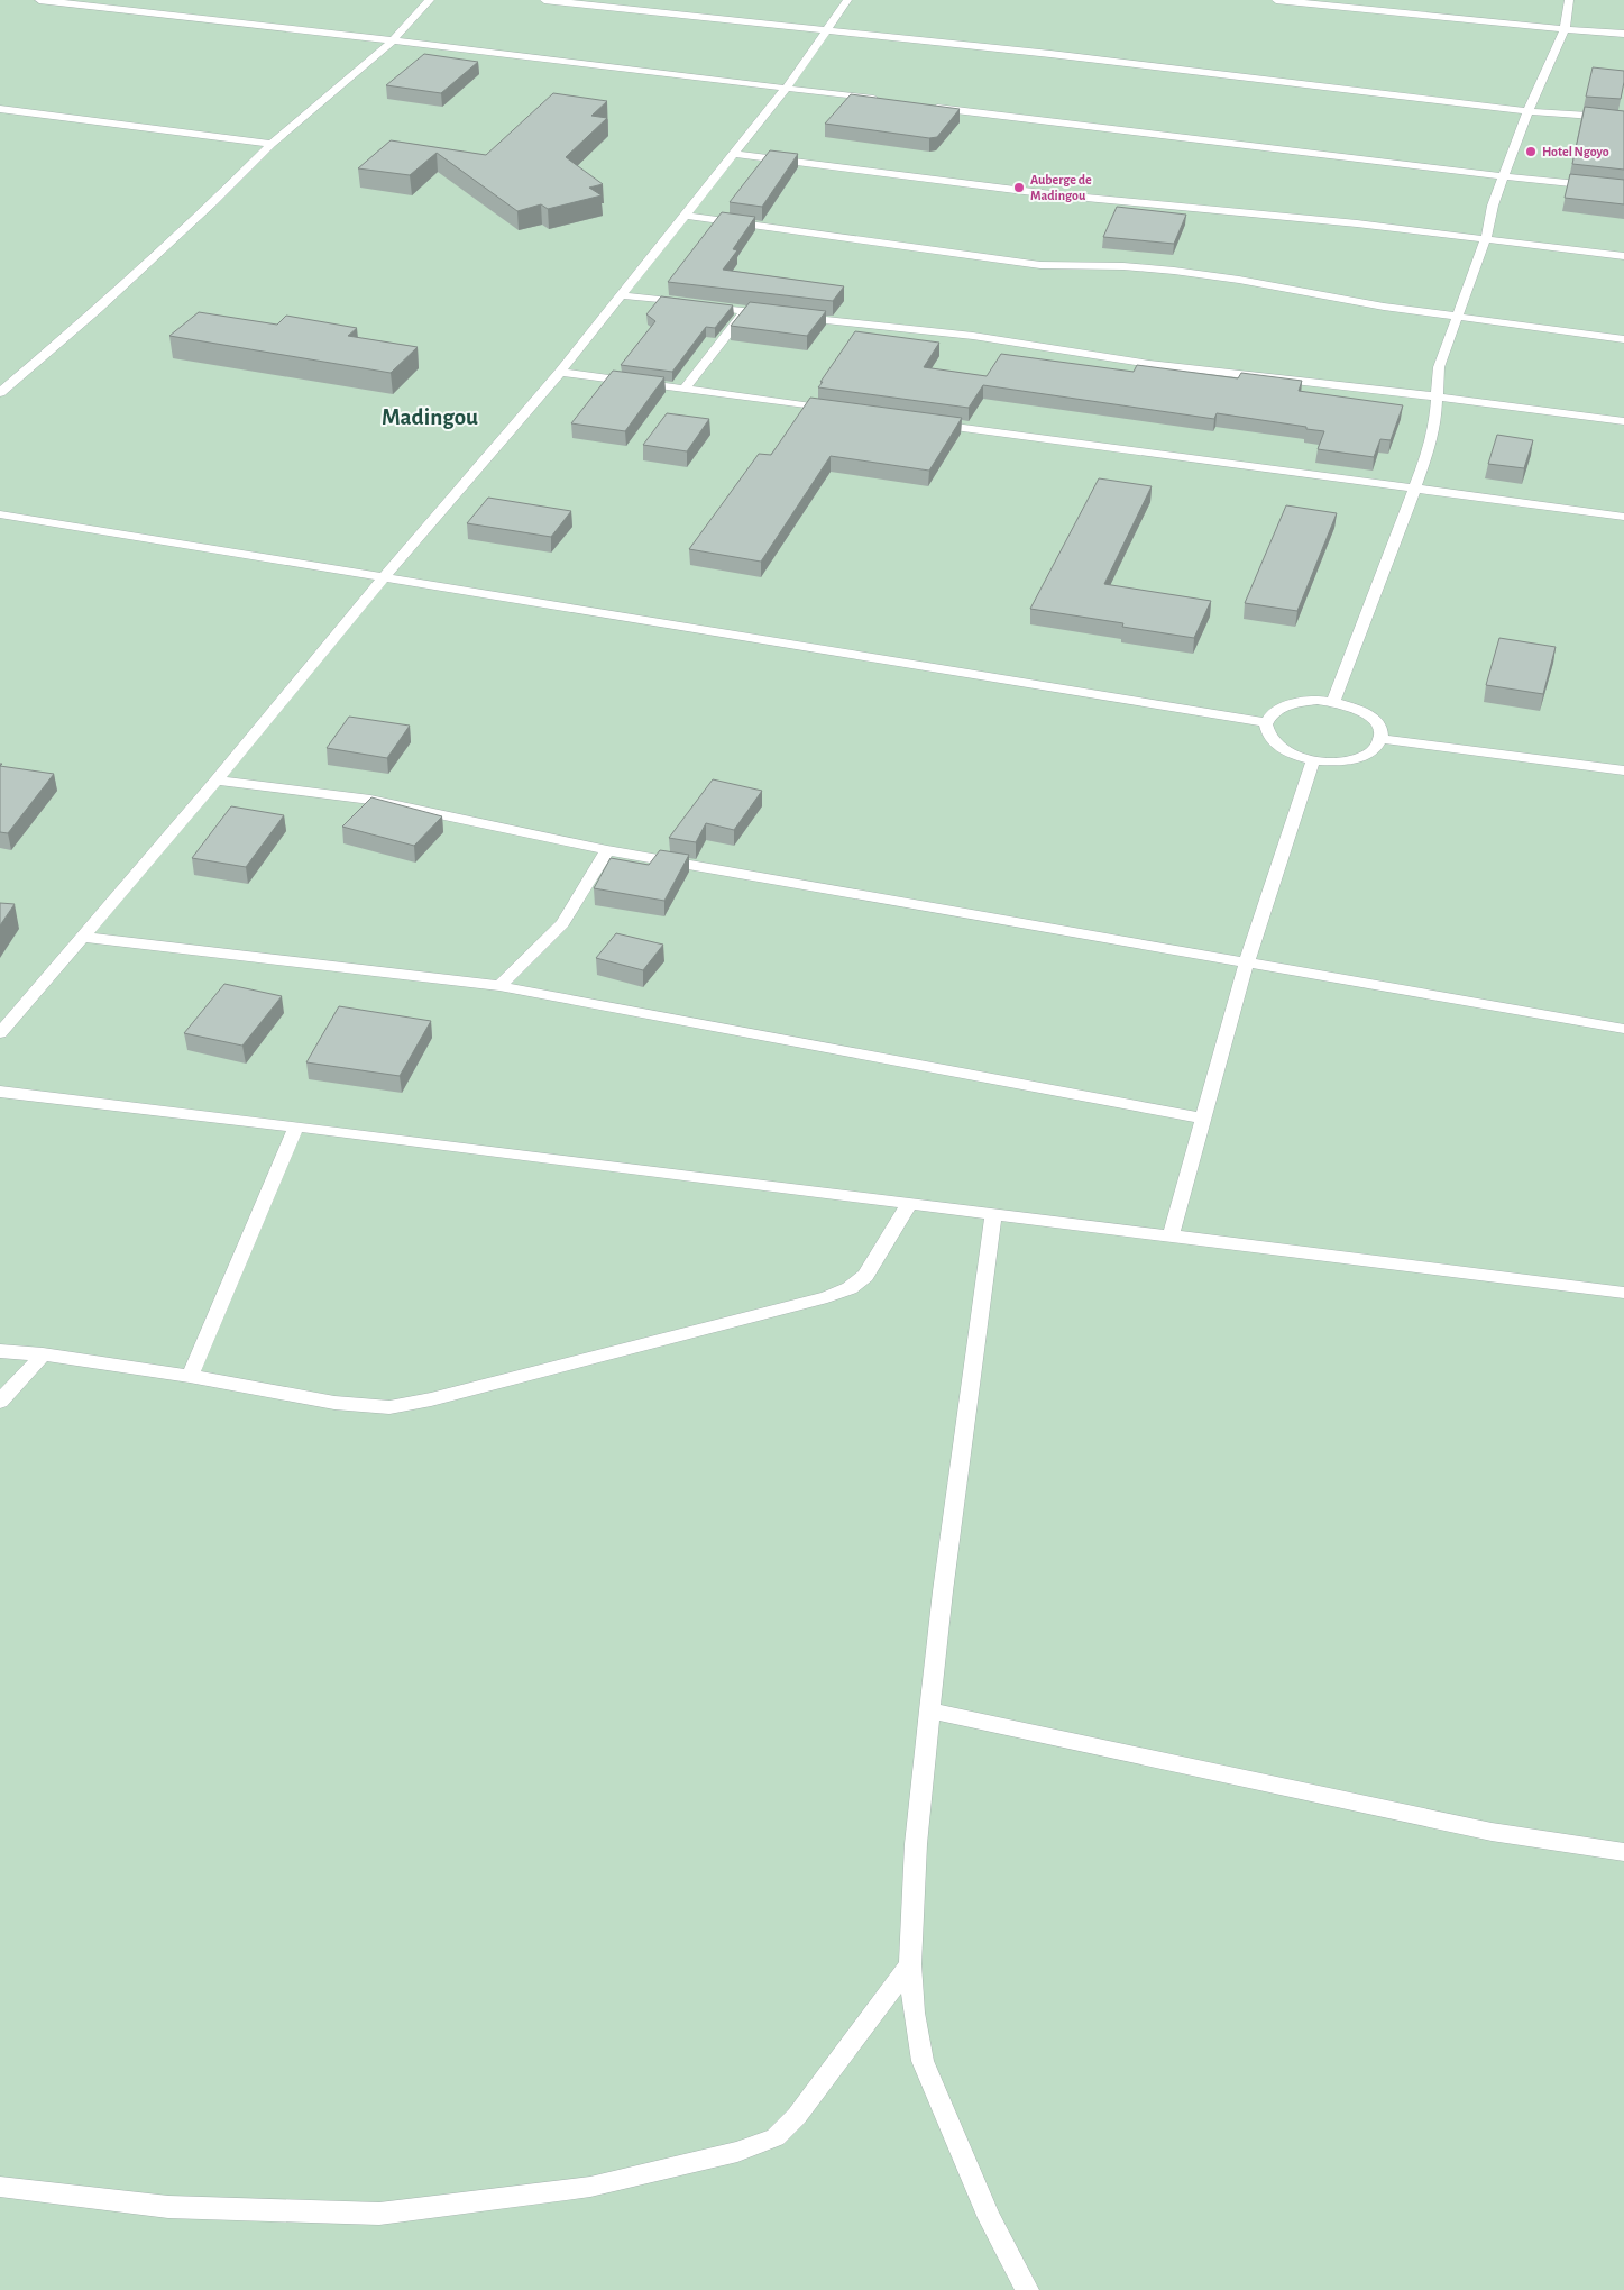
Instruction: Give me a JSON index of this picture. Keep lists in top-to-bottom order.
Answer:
{
  "districts": ["Madingou"],
  "places": ["Hotel Ngoyo", "Auberge de Madingou"]
}
